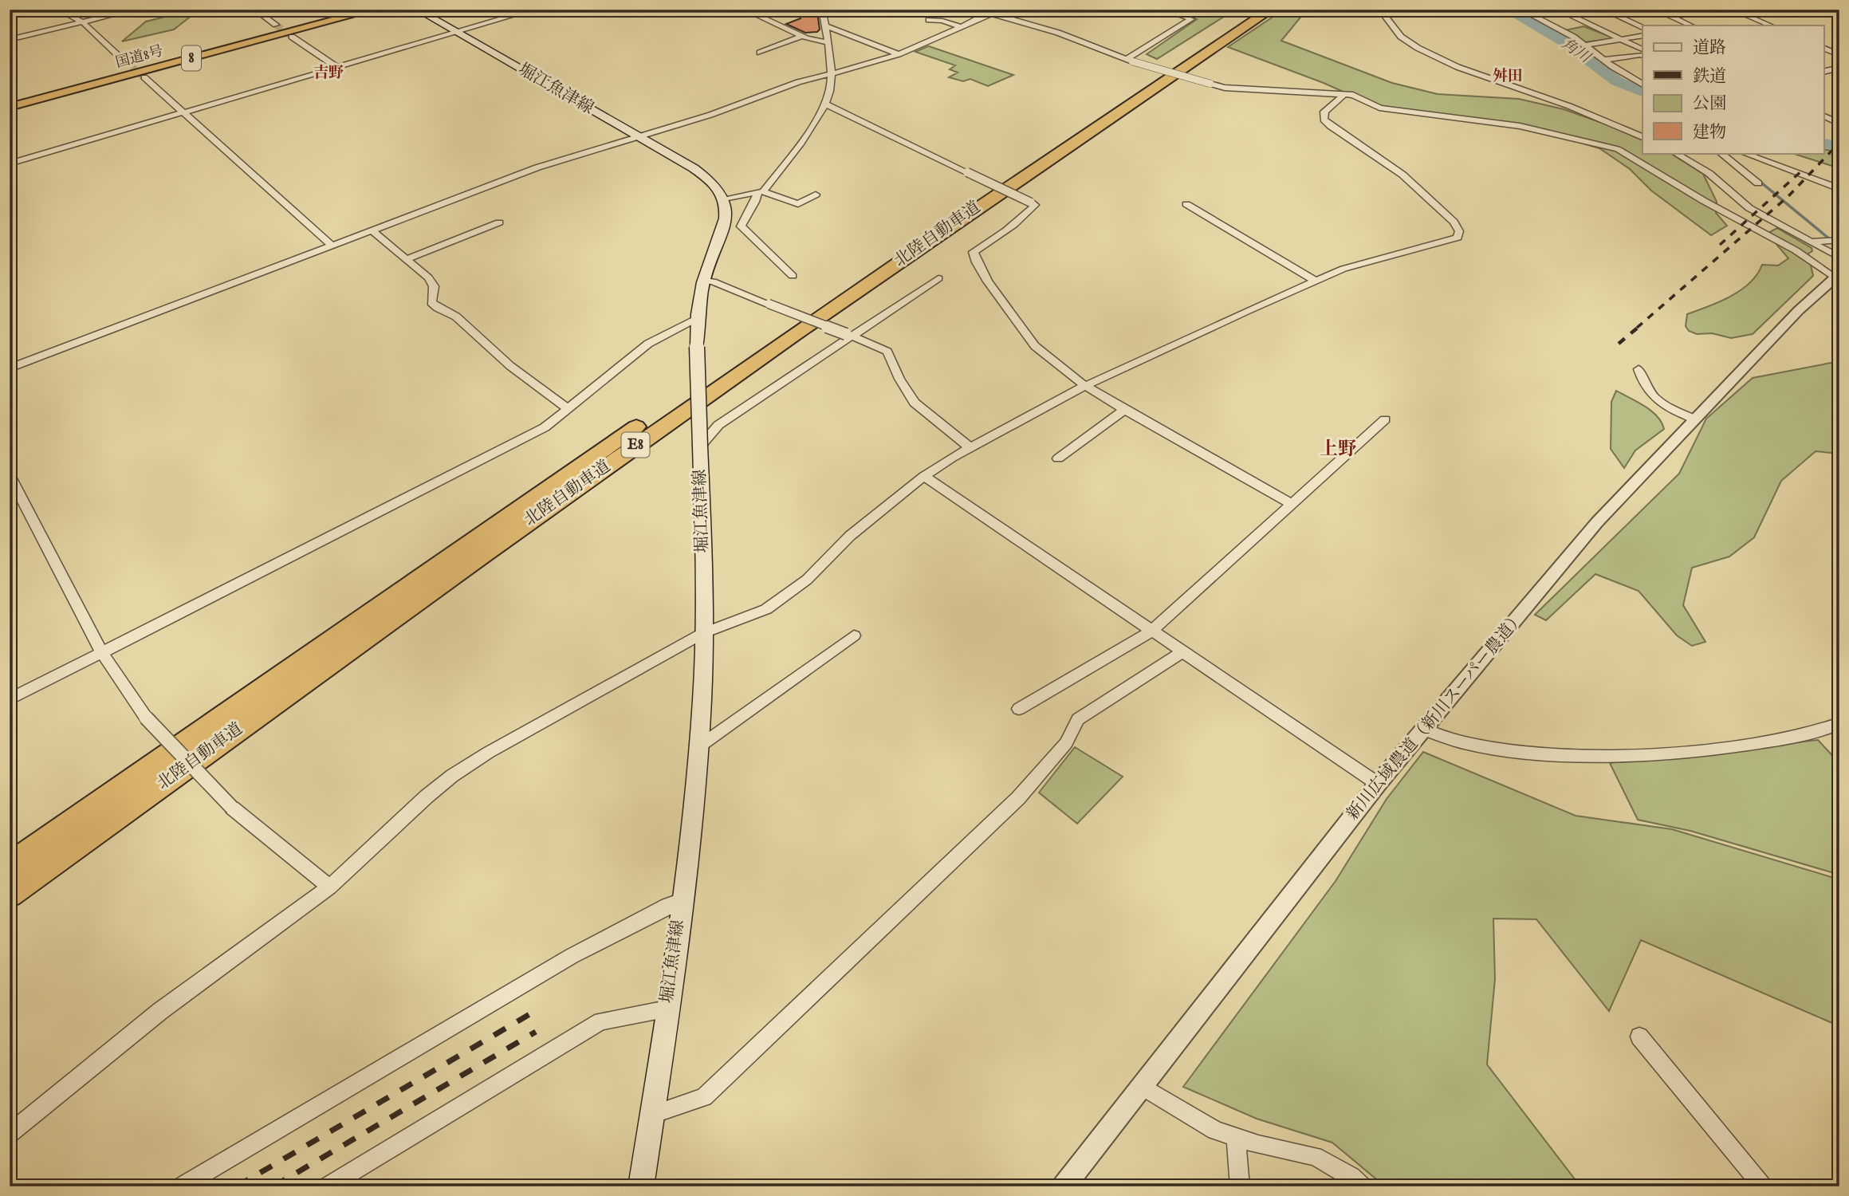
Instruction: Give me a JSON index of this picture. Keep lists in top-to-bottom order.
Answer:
{
  "streets": {
    "highway": [
      "国道8号",
      "8",
      "北陸自動車道",
      "E8"
    ],
    "main road": ["堀江魚津線"],
    "street": ["新川広域農道（新川スーパー農道）"]
  },
  "districts": ["吉野", "舛田", "上野"],
  "water": ["角川"],
  "legend": [
    "道路",
    "鉄道",
    "公園",
    "建物"
  ]
}
